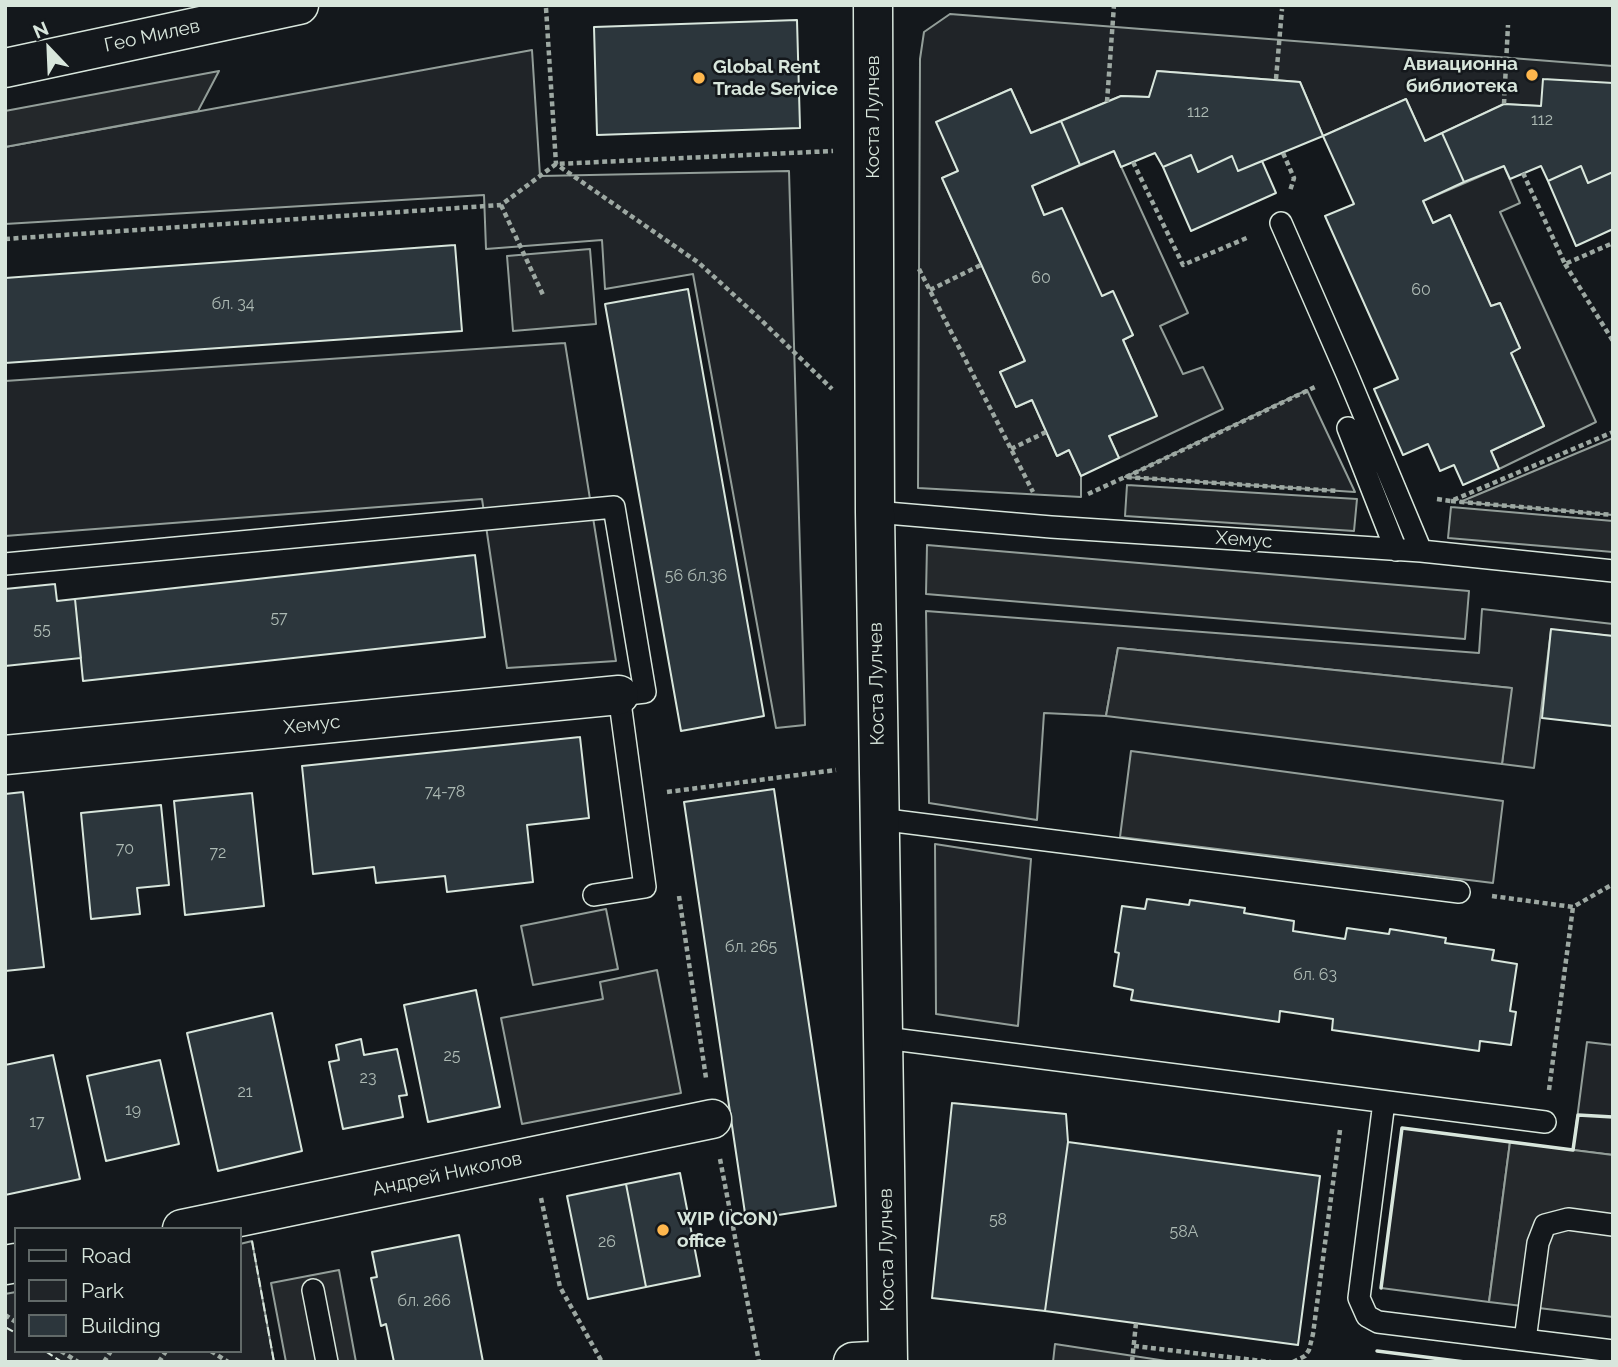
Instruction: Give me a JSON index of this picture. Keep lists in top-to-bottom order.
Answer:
{
  "streets": {
    "street": [
      "Гео Милев",
      "Коста Лулчев",
      "Хемус",
      "Андрей Николов"
    ]
  },
  "crossings": [
    ["Коста Лулчев", "Хемус"]
  ],
  "places": ["Авиационна библиотека", "Global Rent Trade Service", "WIP (ICON) office"],
  "house_numbers": [
    "112",
    "112",
    "60",
    "60",
    "бл. 34",
    "56 бл.36",
    "57",
    "55",
    "74-78",
    "70",
    "72",
    "бл. 265",
    "бл. 63",
    "25",
    "23",
    "21",
    "19",
    "17",
    "58",
    "58A",
    "26",
    "бл. 266"
  ],
  "legend": ["Road", "Park", "Building"],
  "north": "top left"
}
